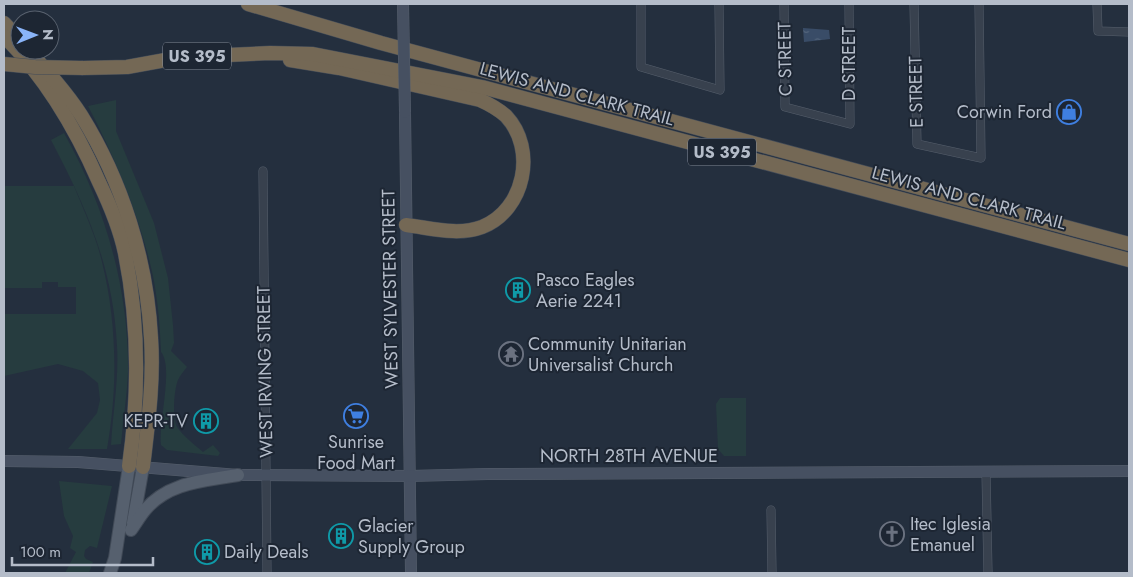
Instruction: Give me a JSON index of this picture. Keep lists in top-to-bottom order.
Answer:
{
  "streets": {
    "highway": ["US 395", "LEWIS AND CLARK TRAIL"],
    "street": [
      "C STREET",
      "D STREET",
      "E STREET",
      "WEST SYLVESTER STREET",
      "WEST IRVING STREET",
      "NORTH 28TH AVENUE"
    ]
  },
  "crossings": [
    ["C STREET", "D STREET"],
    ["WEST SYLVESTER STREET", "NORTH 28TH AVENUE"],
    ["WEST IRVING STREET", "NORTH 28TH AVENUE"]
  ],
  "places": {
    "shop": ["Corwin Ford"],
    "building": [
      "Pasco Eagles Aerie 2241",
      "KEPR-TV",
      "Glacier Supply Group",
      "Daily Deals"
    ],
    "temple": ["Community Unitarian Universalist Church"],
    "supermarket": ["Sunrise Food Mart"],
    "church": ["Itec Iglesia Emanuel"]
  },
  "scale_bar": "100 m",
  "north": "right"
}
